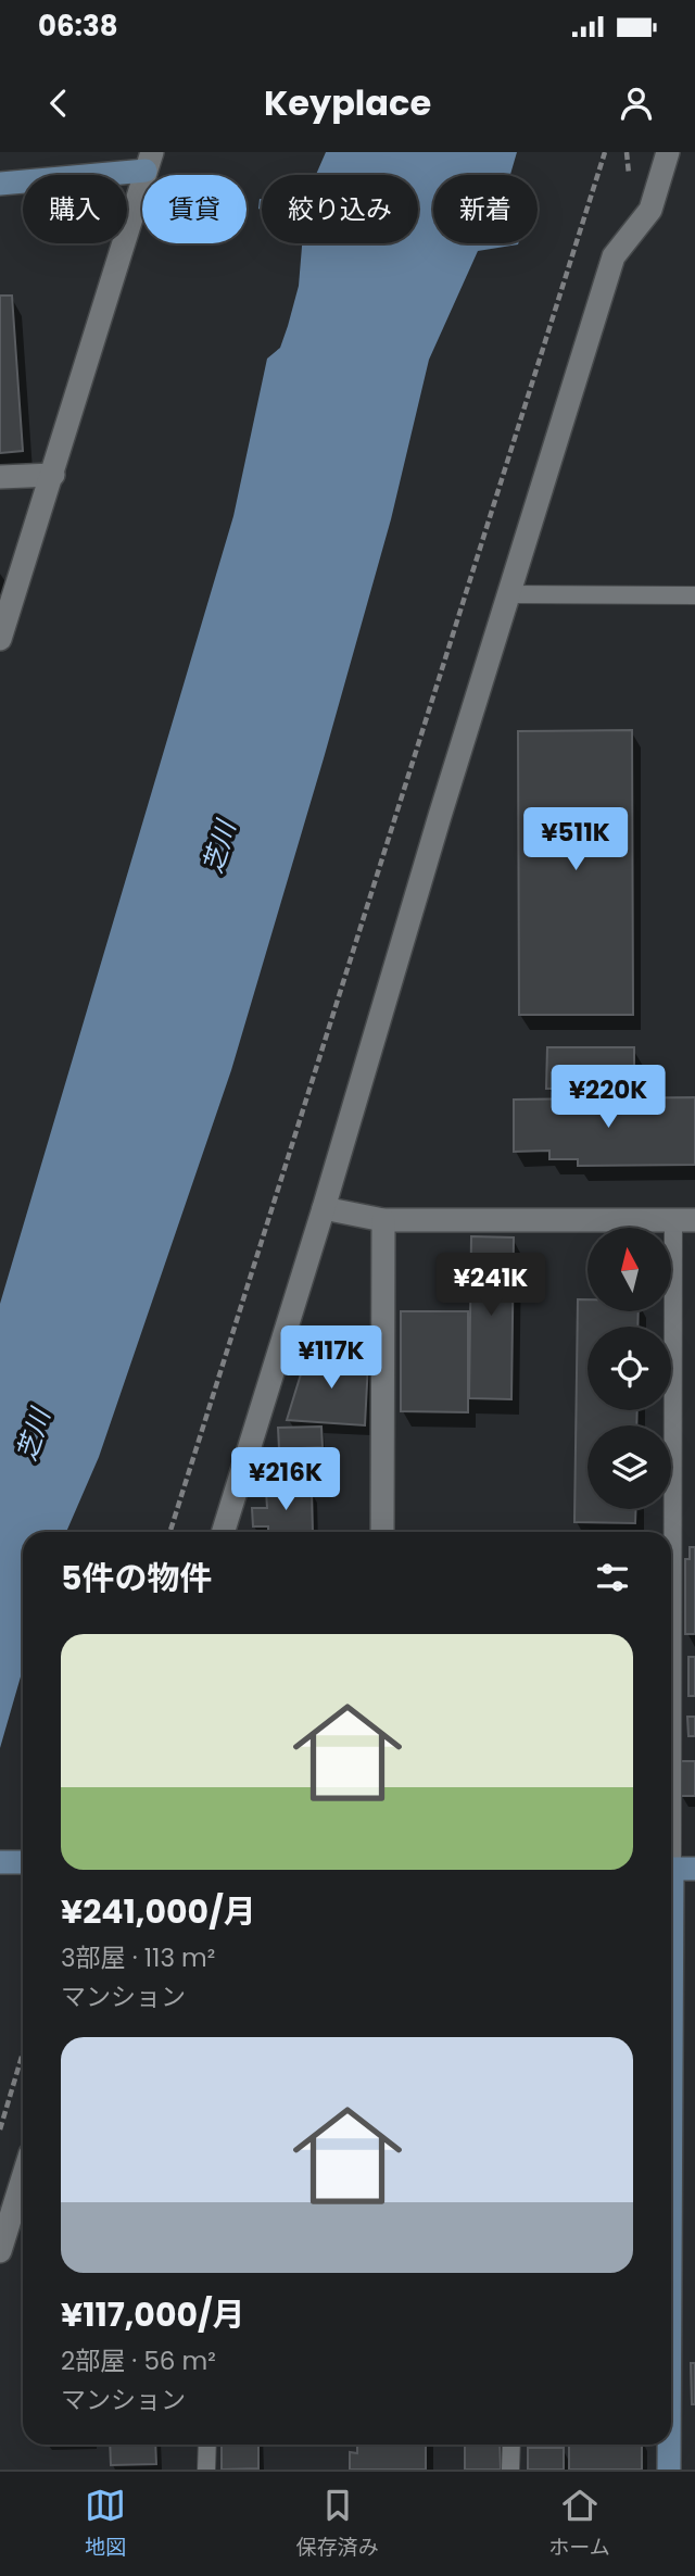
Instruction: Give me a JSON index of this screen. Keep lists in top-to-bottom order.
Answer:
{
  "water": ["芝川"],
  "north": "top",
  "page": {
    "status": "06:38",
    "header": "Keyplace",
    "chip": [
      "購入",
      "賃貸",
      "絞り込み",
      "新着"
    ],
    "price": [
      "¥511K",
      "¥220K",
      "¥241K",
      "¥117K",
      "¥216K"
    ],
    "heading": "5件の物件",
    "list": [
      {
        "name": "¥241,000/月",
        "note": "3部屋 · 113 m² · マンション"
      },
      {
        "name": "¥117,000/月",
        "note": "2部屋 · 56 m² · マンション"
      }
    ],
    "tabs": ["地図", "保存済み", "ホーム"]
  }
}
